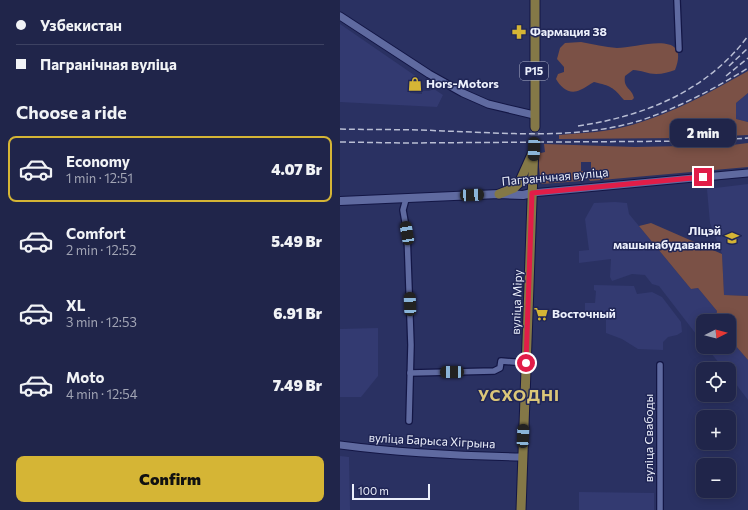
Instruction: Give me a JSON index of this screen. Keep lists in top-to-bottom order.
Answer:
{
  "streets": {
    "main road": ["Р15", "Пагранічная вуліца", "вуліца Міру"],
    "street": ["вуліца Свабоды", "вуліца Барыса Хігрына"]
  },
  "crossings": [
    ["Пагранічная вуліца", "вуліца Міру"],
    ["вуліца Міру", "вуліца Барыса Хігрына"]
  ],
  "districts": ["УСХОДНІ"],
  "places": {
    "pharmacy": ["Фармация 38"],
    "shop": ["Hors-Motors"],
    "school or university": ["Ліцэй машынабудавання"],
    "supermarket": ["Восточный"]
  },
  "scale_bar": "100 m",
  "north": "right",
  "page": {
    "banner": ["Узбекистан", "Пагранічная вуліца"],
    "heading": "Choose a ride",
    "bubble": "2 min",
    "list": [
      {
        "name": "Economy",
        "note": "1 min · 12:51",
        "value": "4.07 Br"
      },
      {
        "name": "Comfort",
        "note": "2 min · 12:52",
        "value": "5.49 Br"
      },
      {
        "name": "XL",
        "note": "3 min · 12:53",
        "value": "6.91 Br"
      },
      {
        "name": "Moto",
        "note": "4 min · 12:54",
        "value": "7.49 Br"
      }
    ],
    "map_buttons": ["+", "−"],
    "buttons": "Confirm",
    "scale": "100 m"
  }
}
